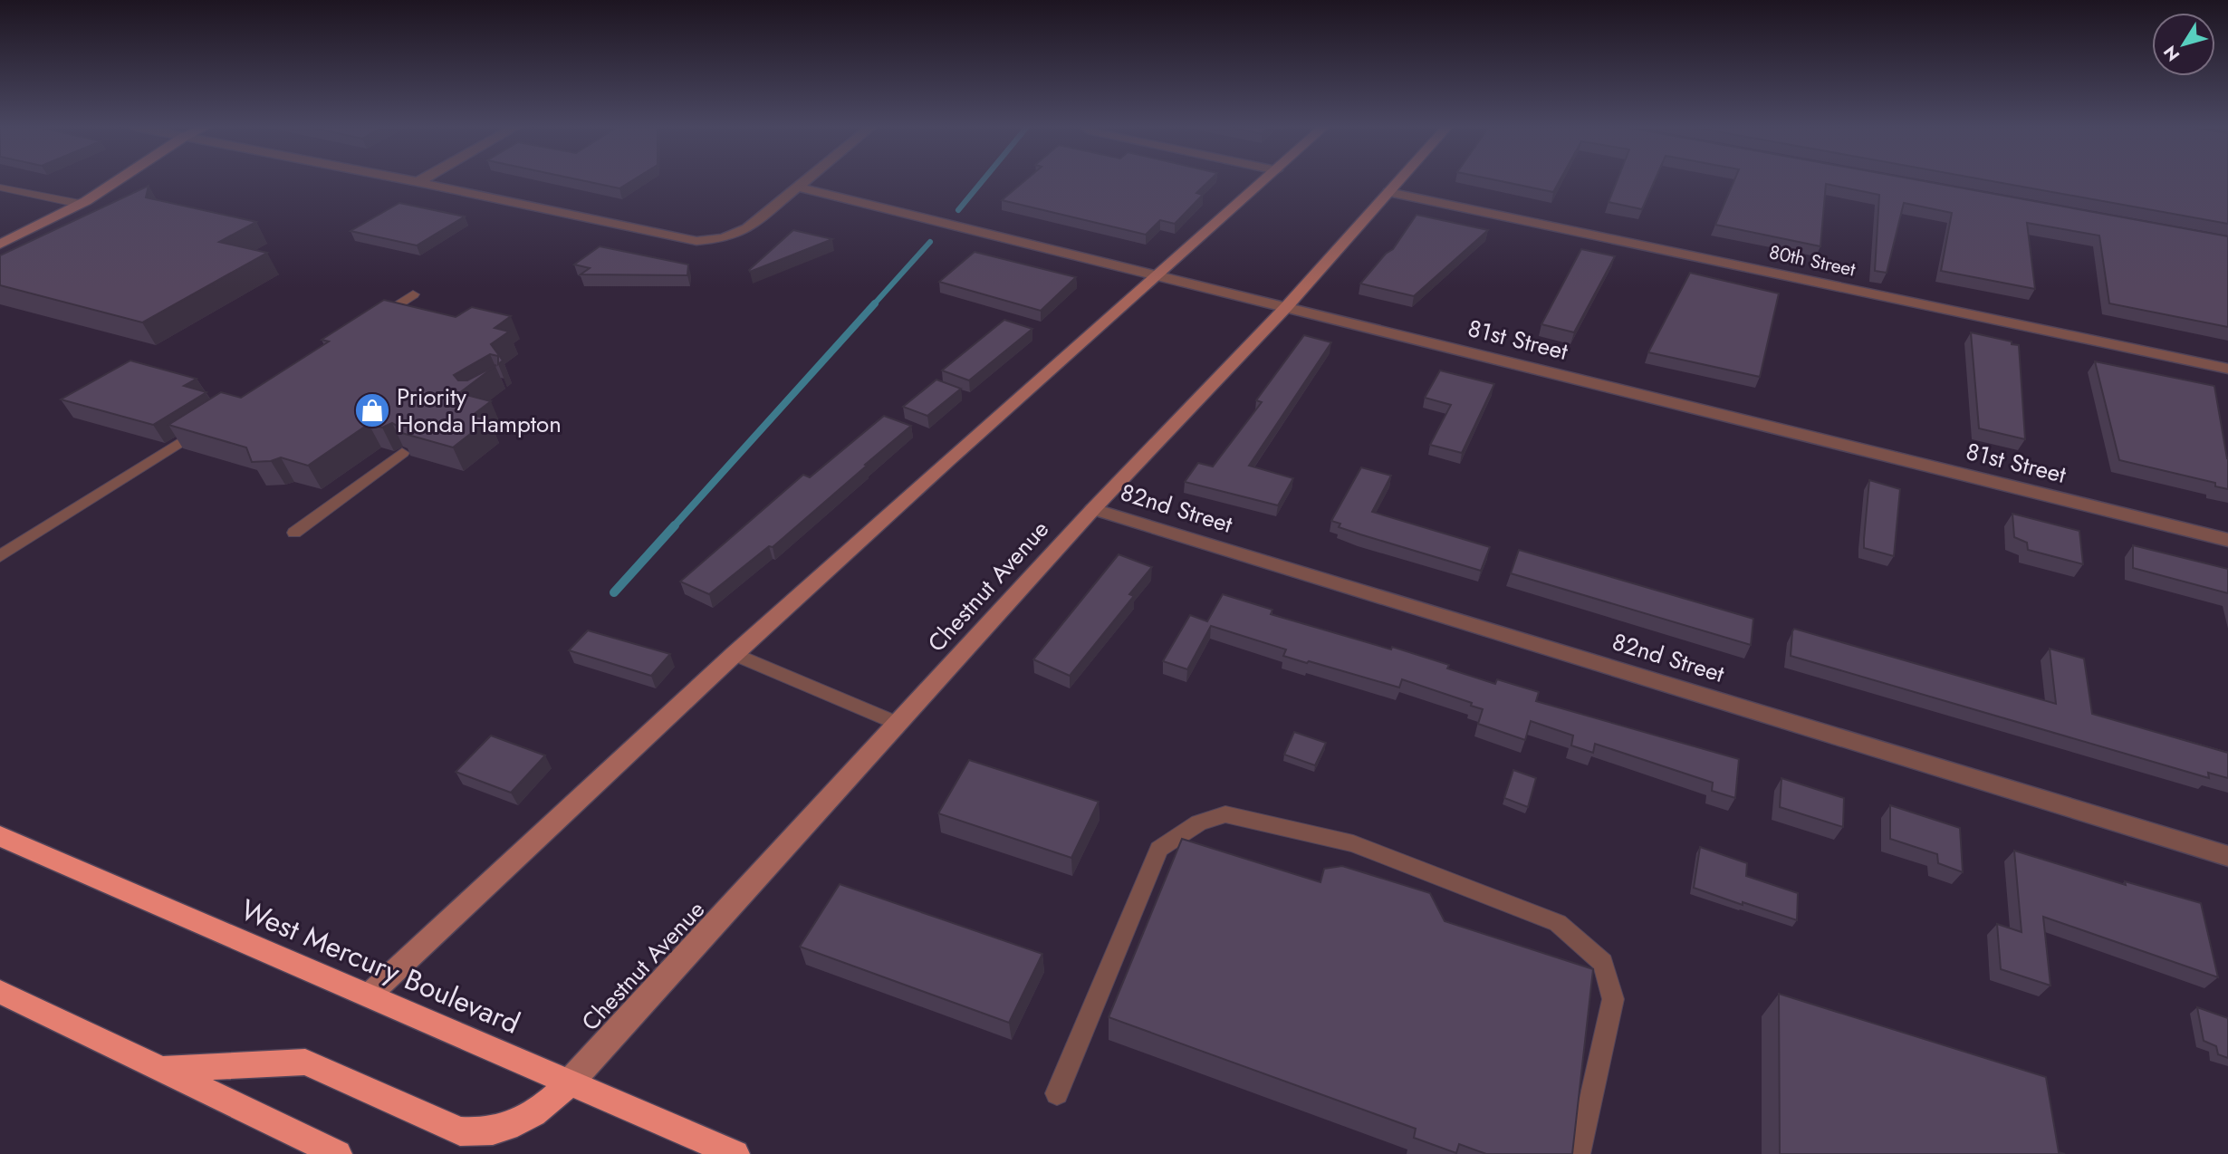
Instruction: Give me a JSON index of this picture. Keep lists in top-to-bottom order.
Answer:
{
  "streets": {
    "highway": ["West Mercury Boulevard"],
    "street": [
      "80th Street",
      "81st Street",
      "82nd Street",
      "Chestnut Avenue"
    ]
  },
  "crossings": [
    ["80th Street", "Chestnut Avenue"],
    ["81st Street", "Chestnut Avenue"],
    ["82nd Street", "Chestnut Avenue"],
    ["Chestnut Avenue", "West Mercury Boulevard"]
  ],
  "places": {
    "shop": ["Priority Honda Hampton"]
  },
  "north": "bottom left"
}
